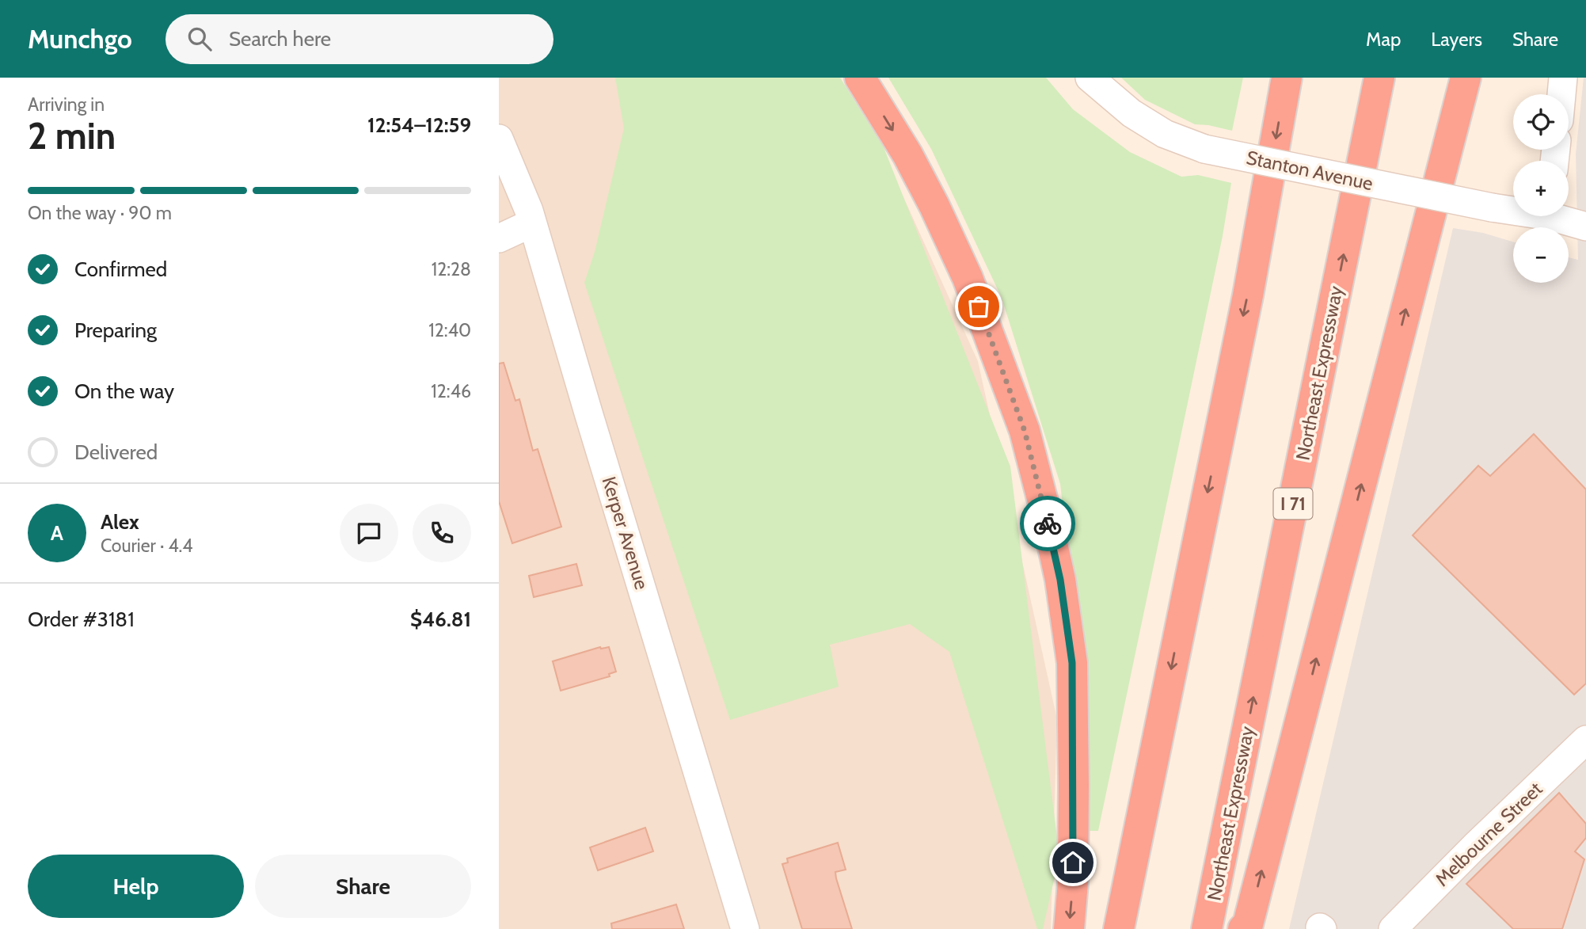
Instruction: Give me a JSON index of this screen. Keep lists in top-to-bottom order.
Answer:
{
  "streets": {
    "highway": ["Northeast Expressway", "I 71"],
    "street": ["Stanton Avenue", "Kerper Avenue", "Melbourne Street"]
  },
  "page": {
    "header": "Munchgo",
    "search": "Search here",
    "nav": ["Map", "Layers", "Share"],
    "heading": ["2 min", "Arriving in", "12:54–12:59"],
    "panel": [
      "Alex",
      "Courier · 4.4",
      "Order #3181",
      "$46.81"
    ],
    "map_buttons": ["+", "−"],
    "bar": "On the way · 90 m",
    "list": [
      ["Confirmed", "12:28"],
      ["Preparing", "12:40"],
      ["On the way", "12:46"],
      "Delivered"
    ],
    "round": "A",
    "buttons": ["Help", "Share"]
  }
}
